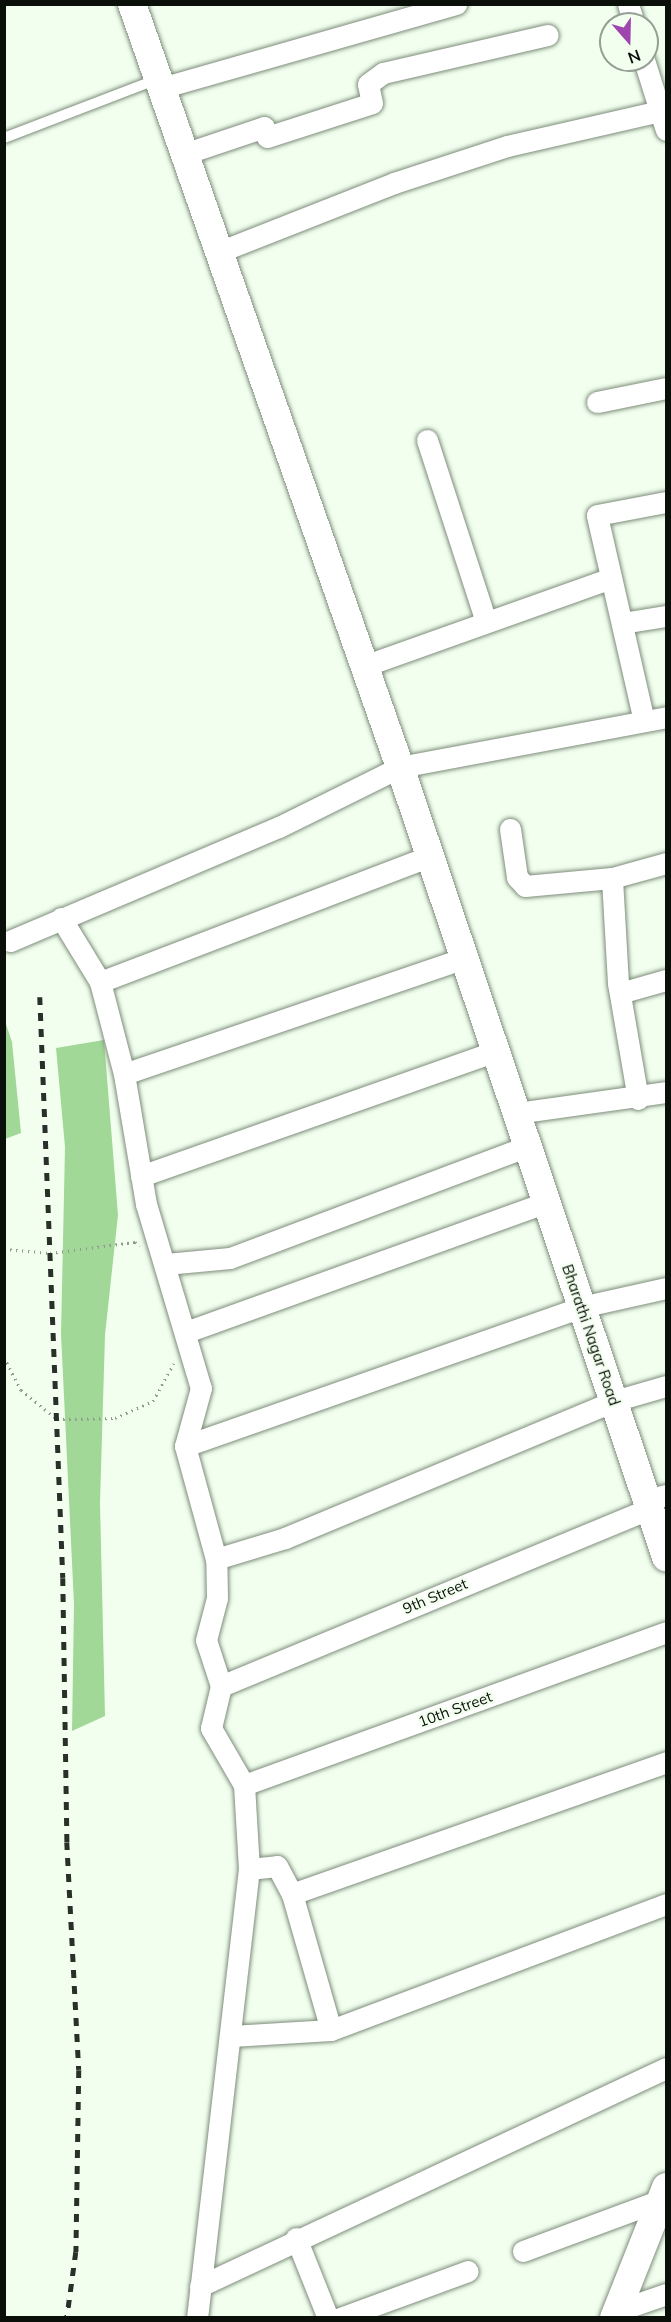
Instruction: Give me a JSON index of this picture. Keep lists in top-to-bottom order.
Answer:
{
  "streets": {
    "main road": ["Bharathi Nagar Road"],
    "street": ["9th Street", "10th Street"]
  },
  "crossings": [
    ["Bharathi Nagar Road", "9th Street"]
  ],
  "north": "bottom"
}
